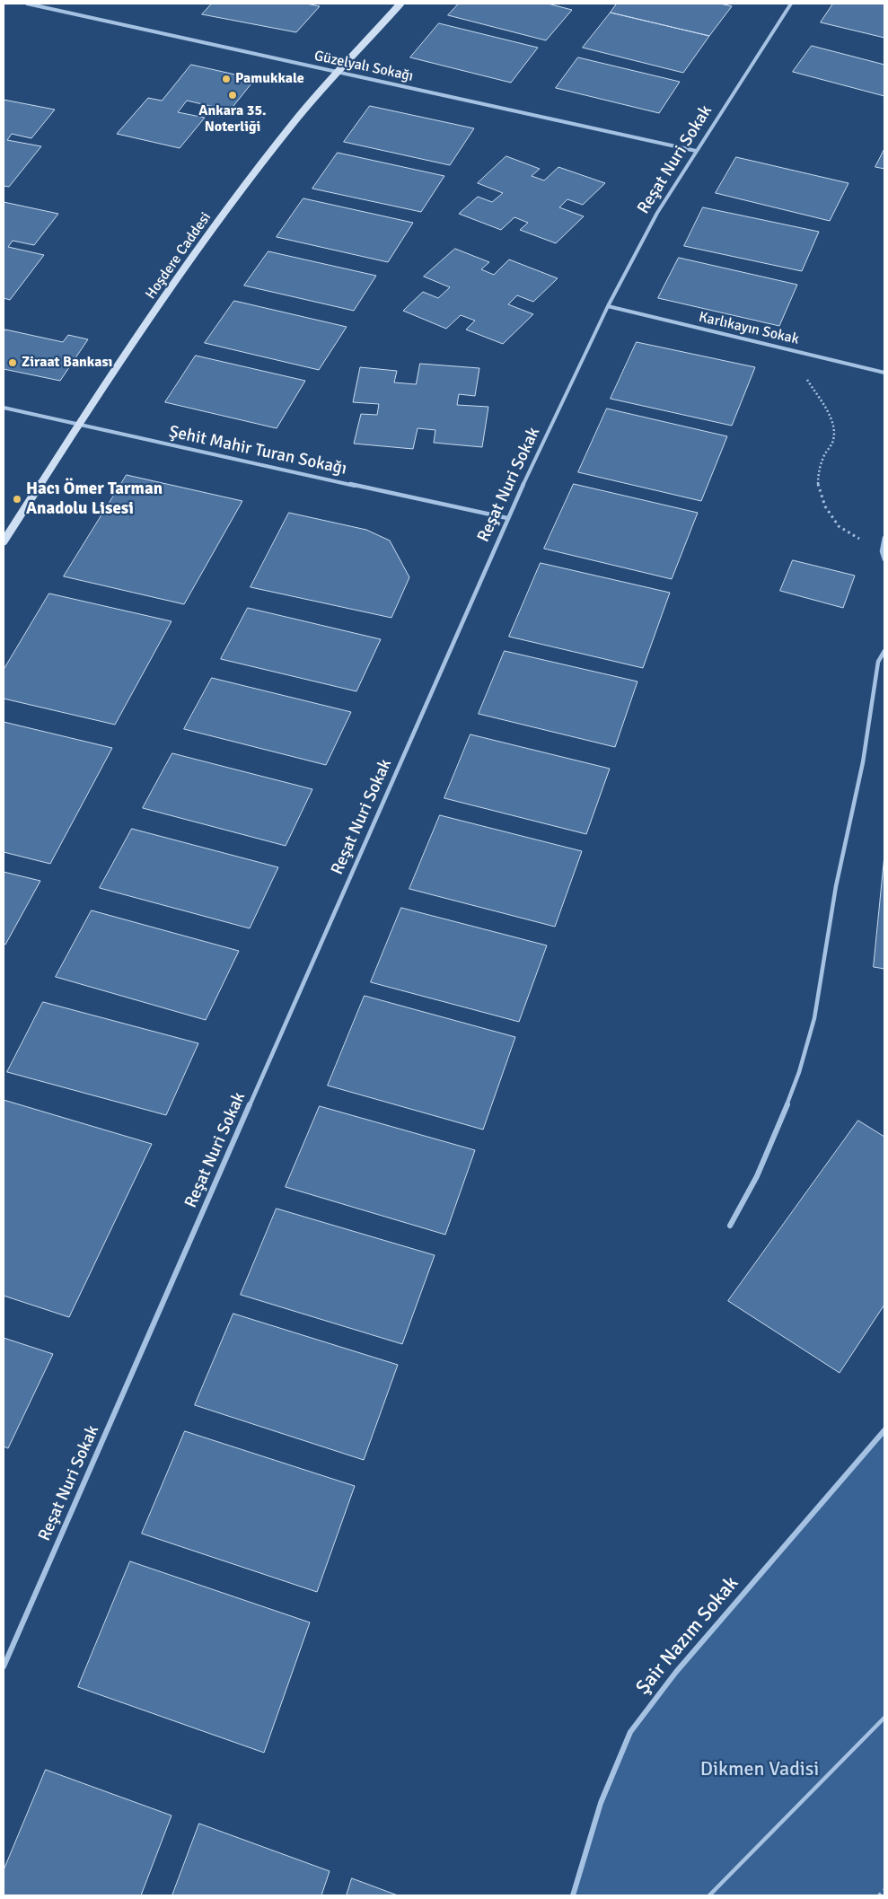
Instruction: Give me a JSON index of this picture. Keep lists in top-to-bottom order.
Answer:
{
  "streets": {
    "main road": ["Hoşdere Caddesi"],
    "street": [
      "Güzelyalı Sokağı",
      "Reşat Nuri Sokak",
      "Karlıkayın Sokak",
      "Şehit Mahir Turan Sokağı",
      "Şair Nazım Sokak"
    ]
  },
  "crossings": [
    ["Güzelyalı Sokağı", "Reşat Nuri Sokak"],
    ["Güzelyalı Sokağı", "Hoşdere Caddesi"],
    ["Reşat Nuri Sokak", "Karlıkayın Sokak"],
    ["Reşat Nuri Sokak", "Şehit Mahir Turan Sokağı"],
    ["Hoşdere Caddesi", "Şehit Mahir Turan Sokağı"]
  ],
  "parks": ["Dikmen Vadisi"],
  "places": [
    "Pamukkale",
    "Ankara 35. Noterliği",
    "Ziraat Bankası",
    "Hacı Ömer Tarman Anadolu Lisesi"
  ]
}
